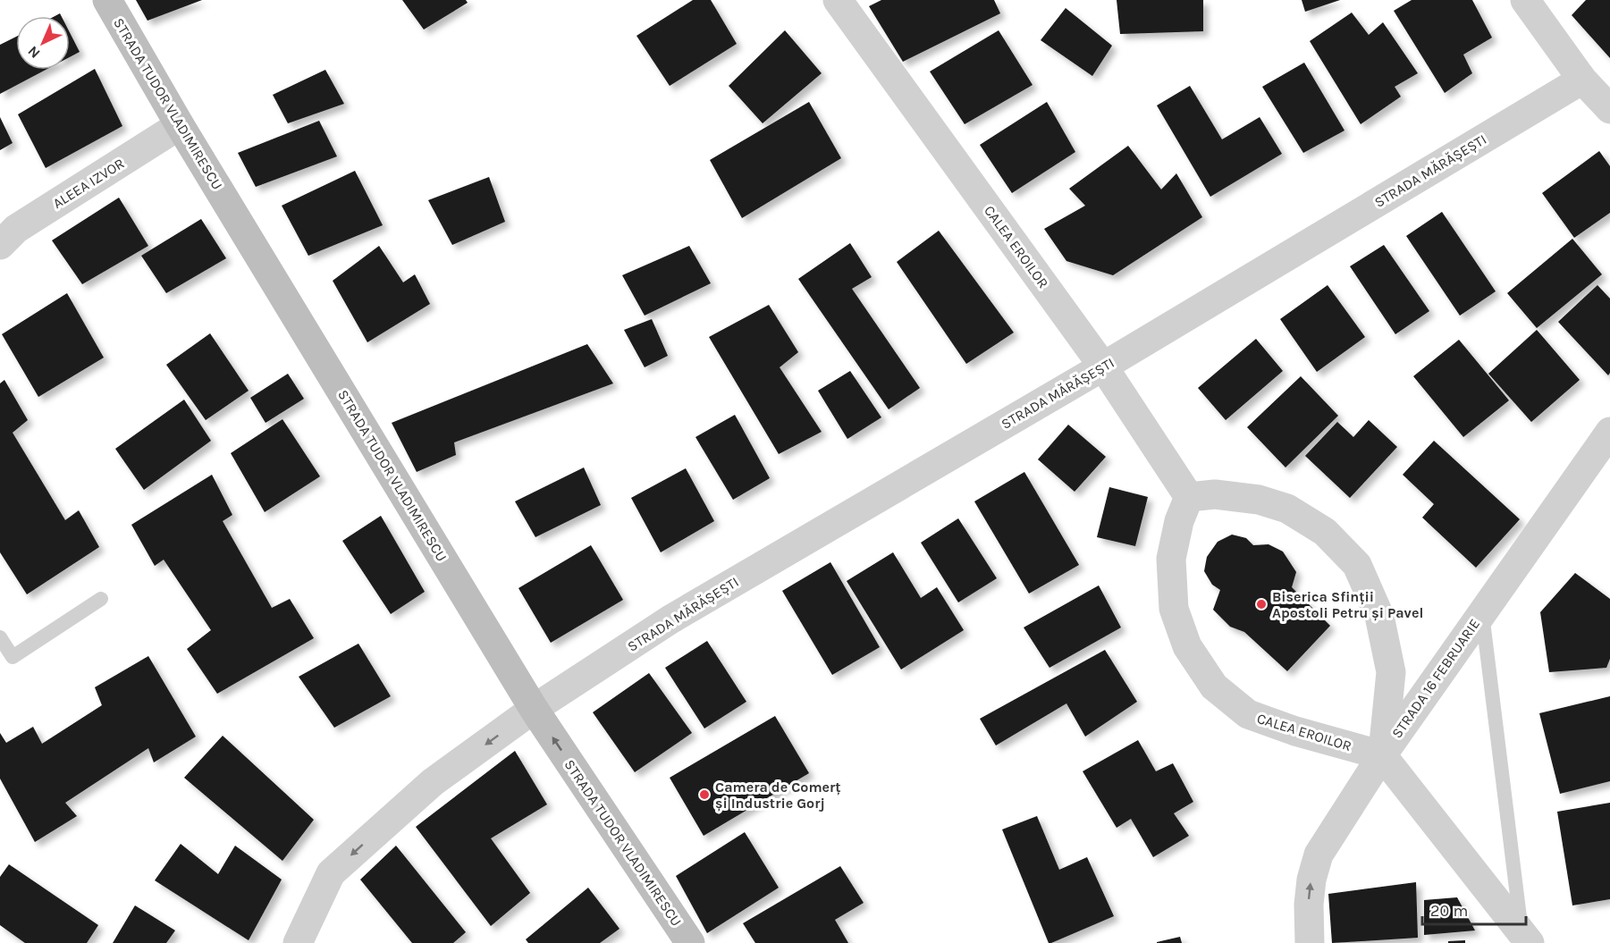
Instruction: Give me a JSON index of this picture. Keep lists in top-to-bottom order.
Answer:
{
  "streets": {
    "main road": ["STRADA TUDOR VLADIMIRESCU"],
    "street": [
      "STRADA MĂRĂȘEȘTI",
      "ALEEA IZVOR",
      "CALEA EROILOR",
      "STRADA 16 FEBRUARIE"
    ]
  },
  "crossings": [
    ["STRADA TUDOR VLADIMIRESCU", "STRADA MĂRĂȘEȘTI"],
    ["STRADA TUDOR VLADIMIRESCU", "ALEEA IZVOR"],
    ["STRADA MĂRĂȘEȘTI", "CALEA EROILOR"],
    ["CALEA EROILOR", "STRADA 16 FEBRUARIE"]
  ],
  "places": ["Biserica Sfinții Apostoli Petru și Pavel", "Camera de Comerț și Industrie Gorj"],
  "scale_bar": "20 m",
  "north": "bottom left"
}
